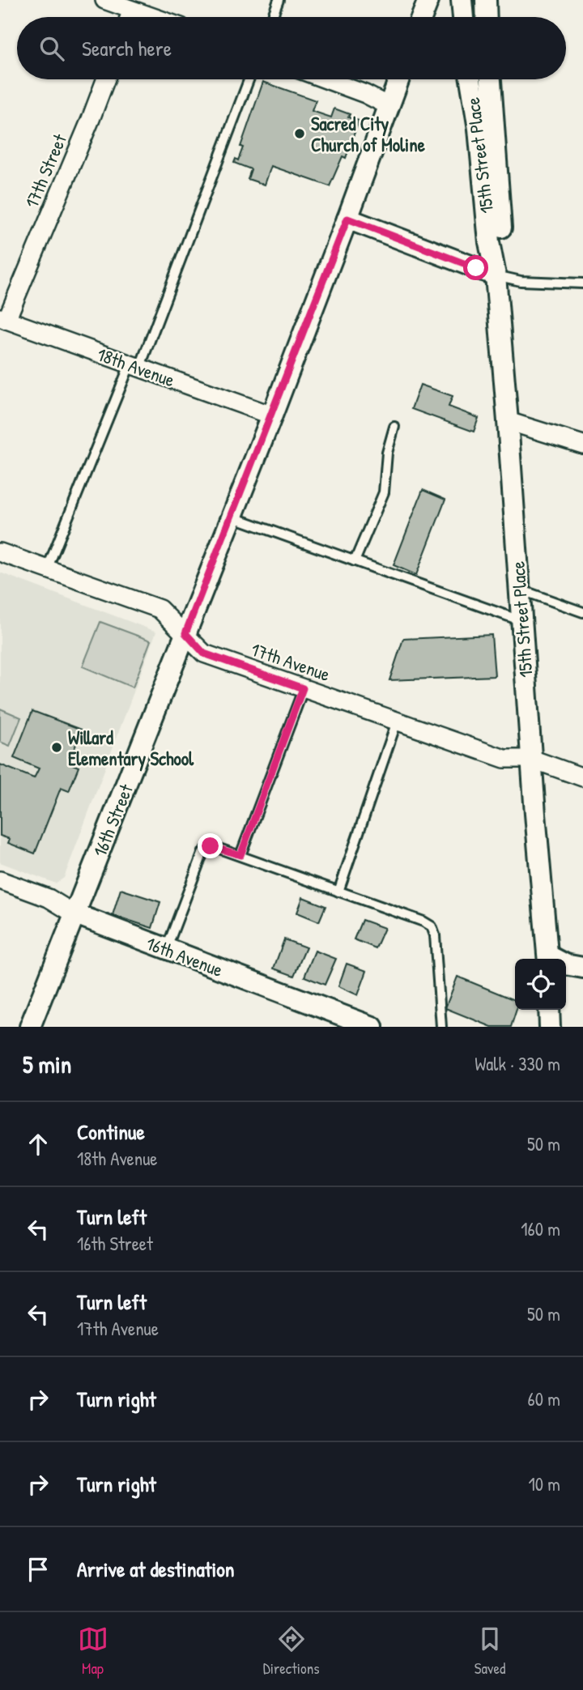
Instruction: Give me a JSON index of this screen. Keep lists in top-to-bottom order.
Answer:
{
  "streets": {
    "street": [
      "15th Street Place",
      "17th Street",
      "18th Avenue",
      "17th Avenue",
      "16th Street",
      "16th Avenue"
    ]
  },
  "crossings": [
    ["15th Street Place", "17th Avenue"],
    ["17th Street", "18th Avenue"],
    ["18th Avenue", "16th Street"],
    ["17th Avenue", "16th Street"],
    ["16th Street", "16th Avenue"]
  ],
  "places": ["Sacred City Church of Moline", "Willard Elementary School"],
  "page": {
    "search": "Search here",
    "heading": ["5 min", "Walk · 330 m"],
    "list": [
      ["Continue", "18th Avenue", "50 m"],
      ["Turn left", "16th Street", "160 m"],
      ["Turn left", "17th Avenue", "50 m"],
      ["Turn right", "60 m"],
      ["Turn right", "10 m"],
      "Arrive at destination"
    ],
    "nav": ["Map", "Directions", "Saved"]
  }
}
